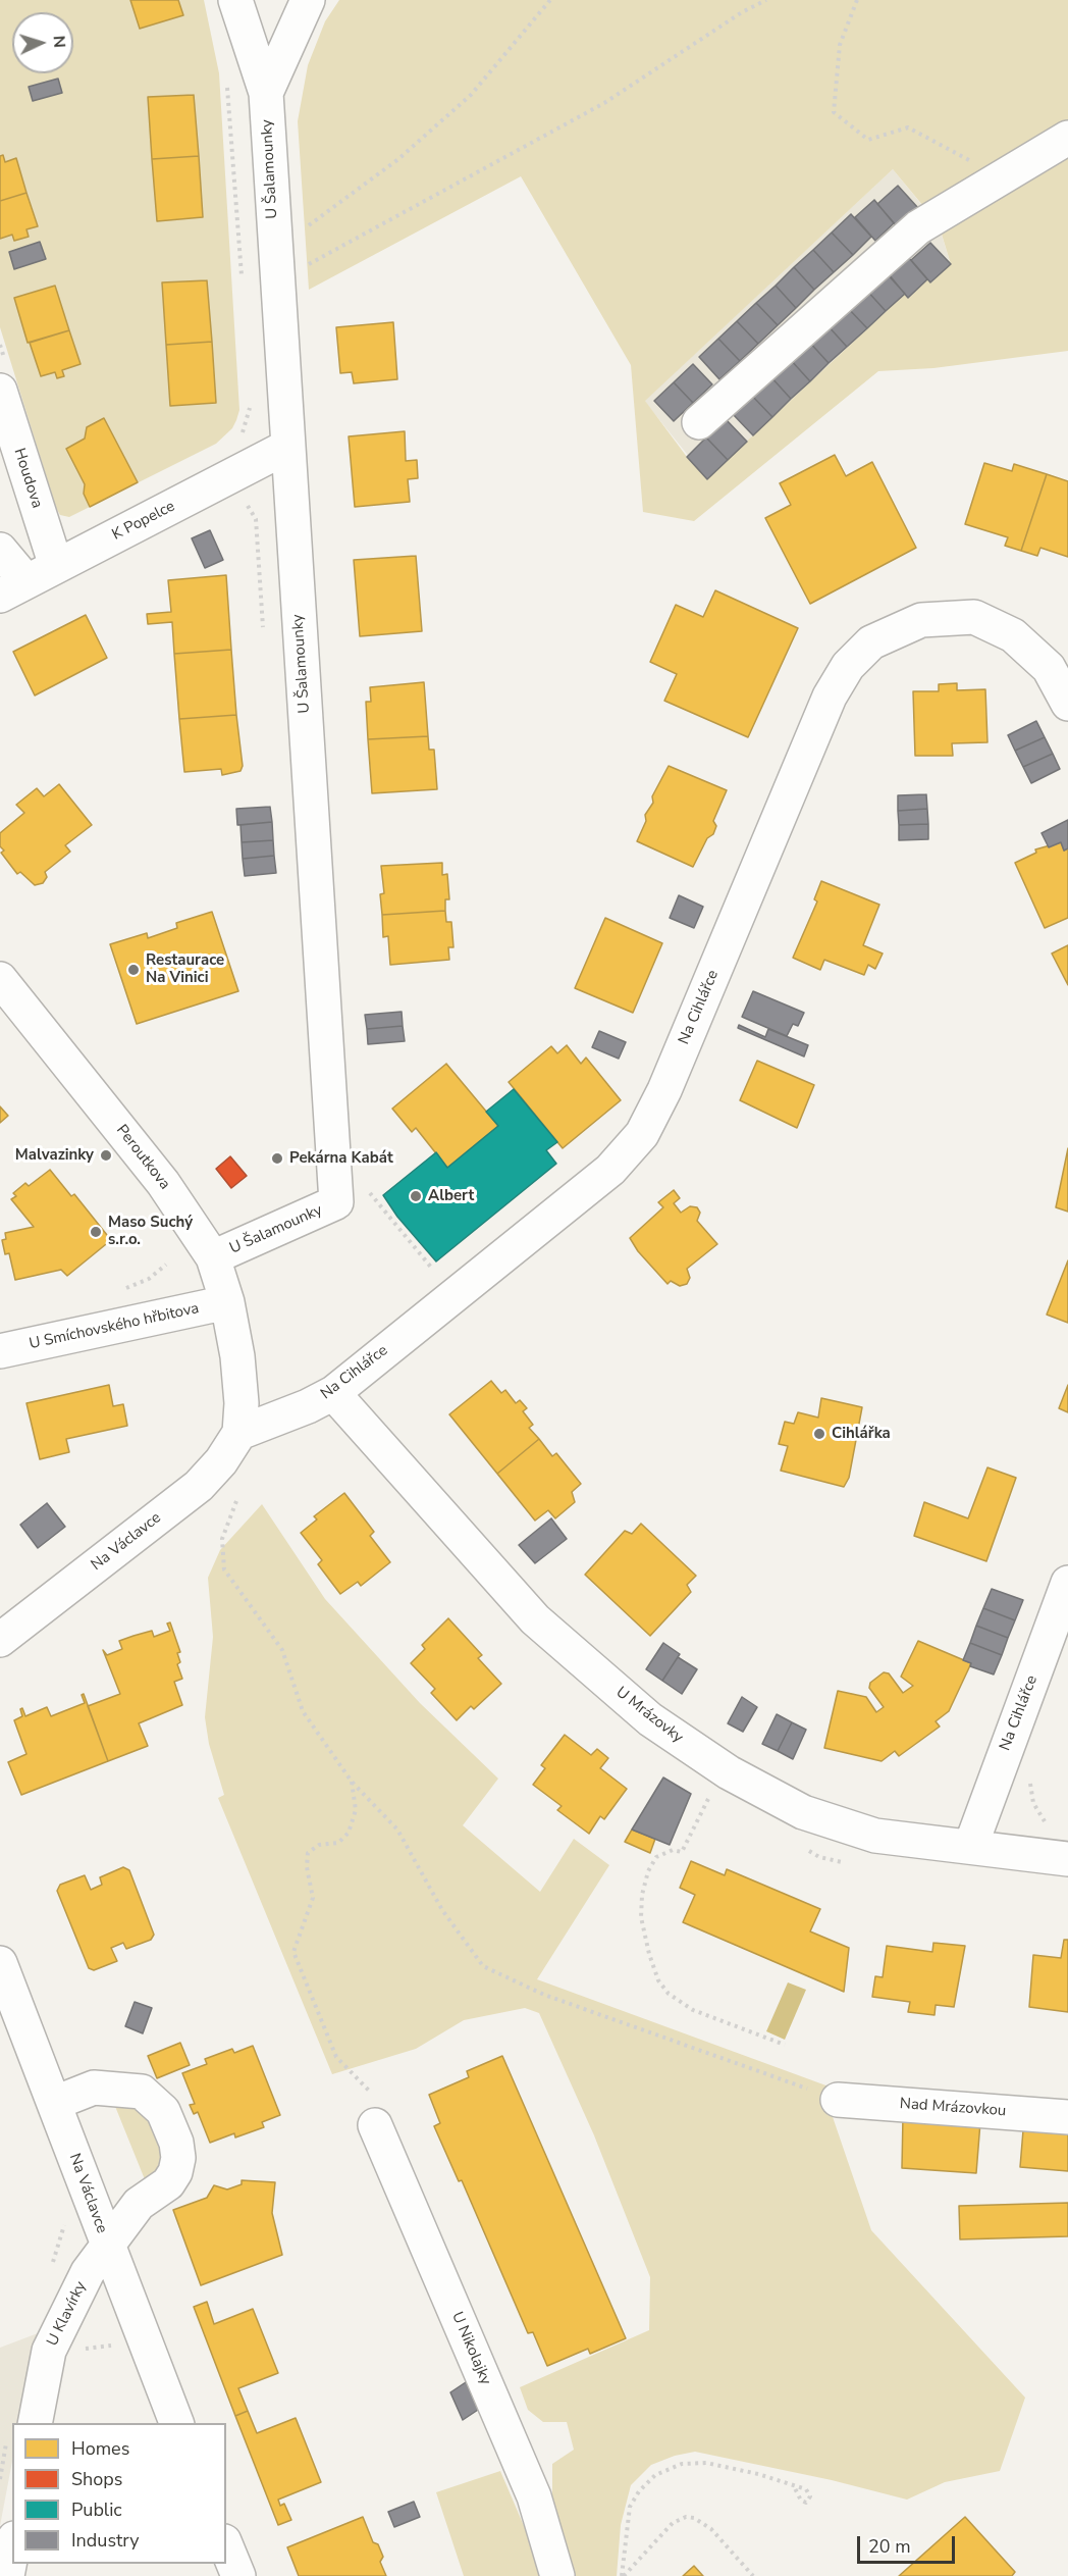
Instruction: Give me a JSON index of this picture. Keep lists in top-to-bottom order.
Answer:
{
  "streets": {
    "street": [
      "U Šalamounky",
      "Houdova",
      "K Popelce",
      "Na Cihlářce",
      "Peroutkova",
      "U Smíchovského hřbitova",
      "Na Václavce",
      "U Mrázovky",
      "Nad Mrázovkou",
      "U Klavírky",
      "U Nikolajky"
    ]
  },
  "crossings": [
    ["U Šalamounky", "K Popelce"],
    ["U Šalamounky", "Peroutkova"],
    ["Houdova", "K Popelce"],
    ["Na Cihlářce", "Peroutkova"],
    ["Na Cihlářce", "Na Václavce"],
    ["Na Cihlářce", "U Mrázovky"],
    ["Peroutkova", "U Smíchovského hřbitova"],
    ["Peroutkova", "Na Václavce"],
    ["Na Václavce", "U Klavírky"]
  ],
  "places": [
    "Restaurace Na Vinici",
    "Malvazinky",
    "Pekárna Kabát",
    "Albert",
    "Maso Suchý s.r.o.",
    "Cihlářka"
  ],
  "legend": [
    "Homes",
    "Shops",
    "Public",
    "Industry"
  ],
  "scale_bar": "20 m",
  "north": "right"
}
